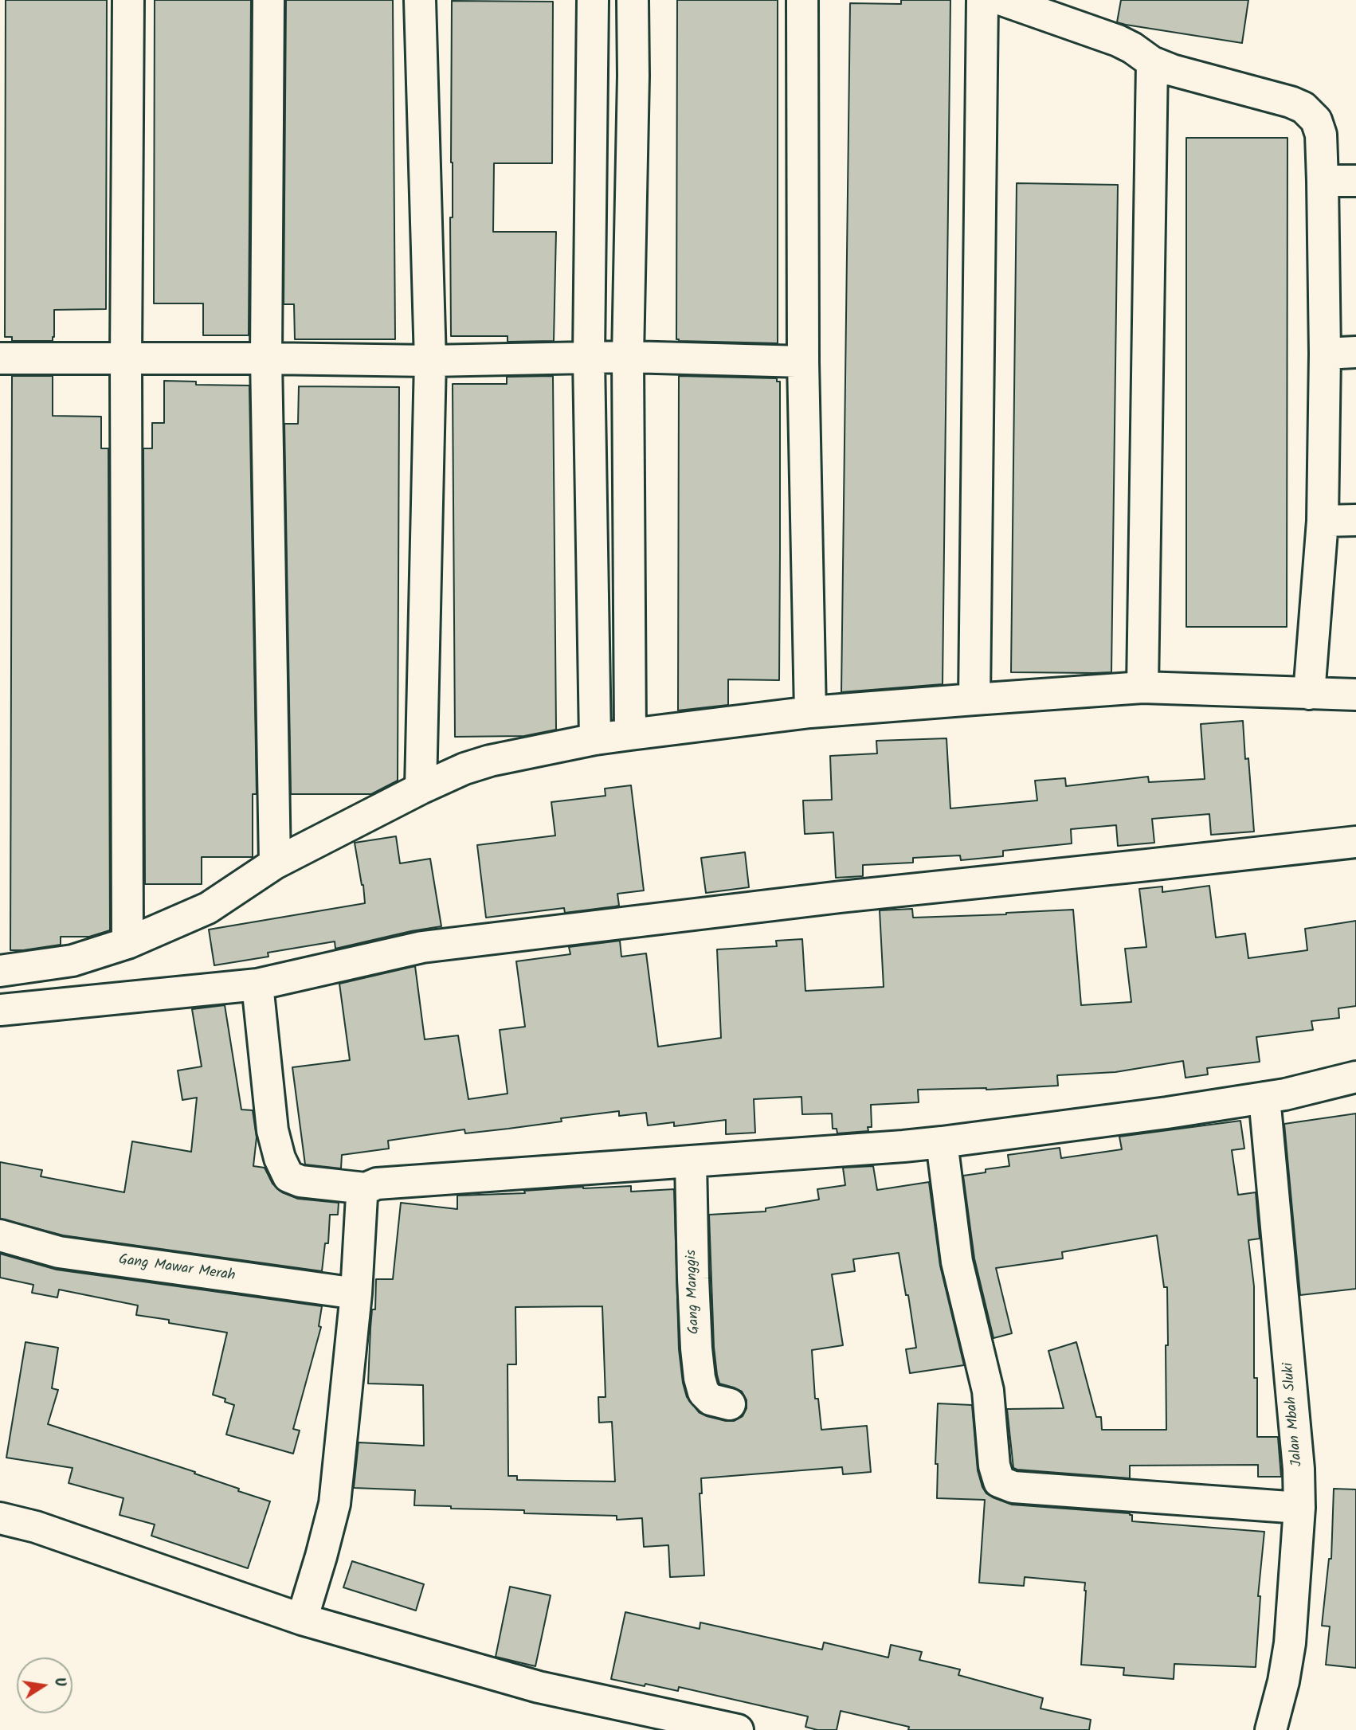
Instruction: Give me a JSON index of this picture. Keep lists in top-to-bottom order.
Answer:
{
  "streets": {
    "street": ["Gang Mawar Merah", "Gang Manggis", "Jalan Mbah Sluki"]
  },
  "north": "right"
}
